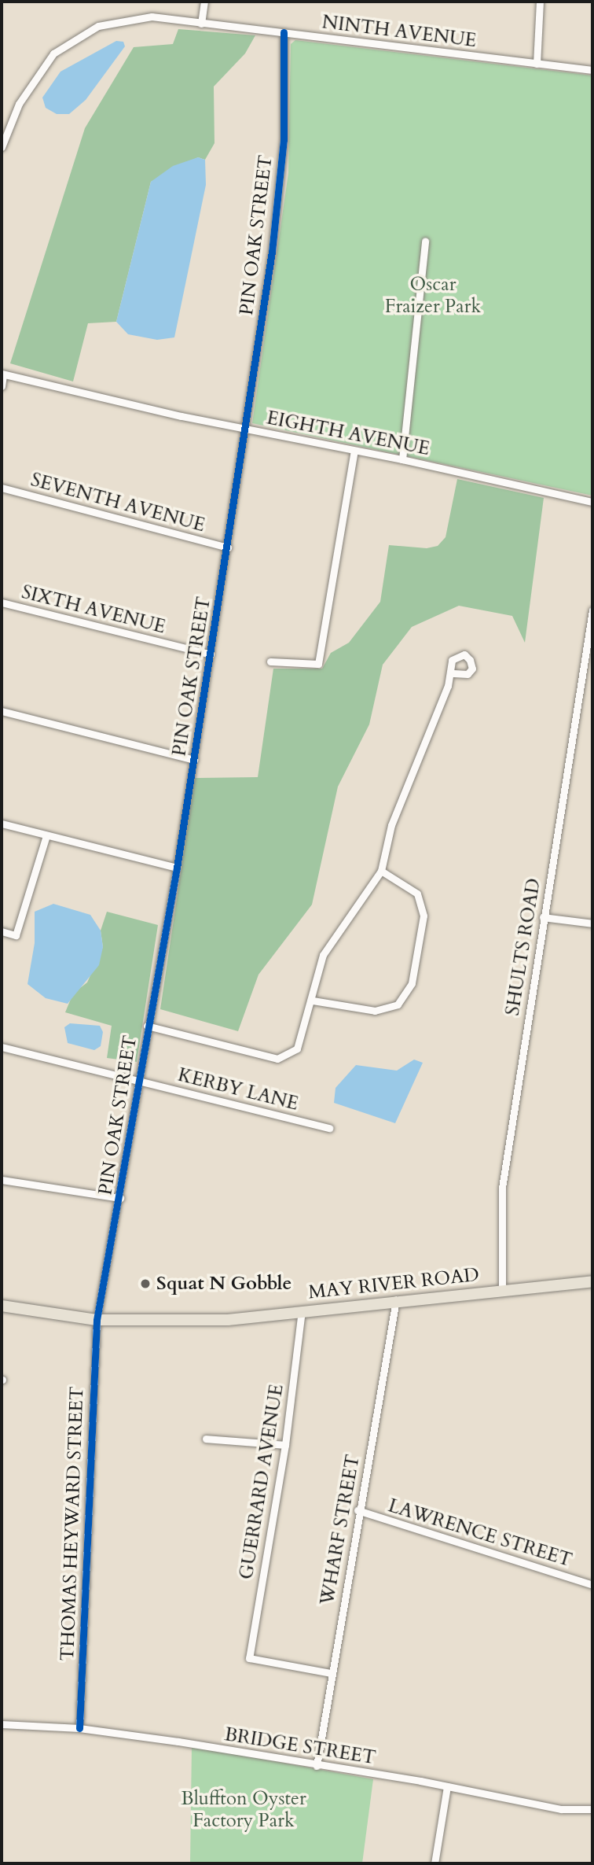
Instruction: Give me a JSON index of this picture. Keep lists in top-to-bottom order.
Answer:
{
  "streets": {
    "main road": ["MAY RIVER ROAD"],
    "street": [
      "NINTH AVENUE",
      "PIN OAK STREET",
      "EIGHTH AVENUE",
      "SEVENTH AVENUE",
      "SIXTH AVENUE",
      "SHULTS ROAD",
      "KERBY LANE",
      "GUERRARD AVENUE",
      "THOMAS HEYWARD STREET",
      "WHARF STREET",
      "LAWRENCE STREET",
      "BRIDGE STREET"
    ]
  },
  "crossings": [
    ["NINTH AVENUE", "PIN OAK STREET"],
    ["PIN OAK STREET", "EIGHTH AVENUE"],
    ["PIN OAK STREET", "SEVENTH AVENUE"],
    ["PIN OAK STREET", "SIXTH AVENUE"],
    ["PIN OAK STREET", "KERBY LANE"],
    ["PIN OAK STREET", "MAY RIVER ROAD"],
    ["PIN OAK STREET", "THOMAS HEYWARD STREET"],
    ["SHULTS ROAD", "MAY RIVER ROAD"],
    ["MAY RIVER ROAD", "GUERRARD AVENUE"],
    ["MAY RIVER ROAD", "THOMAS HEYWARD STREET"],
    ["MAY RIVER ROAD", "WHARF STREET"],
    ["GUERRARD AVENUE", "WHARF STREET"],
    ["THOMAS HEYWARD STREET", "BRIDGE STREET"],
    ["WHARF STREET", "LAWRENCE STREET"],
    ["WHARF STREET", "BRIDGE STREET"]
  ],
  "parks": ["Oscar Fraizer Park", "Bluffton Oyster Factory Park"],
  "places": ["Squat N Gobble"]
}
